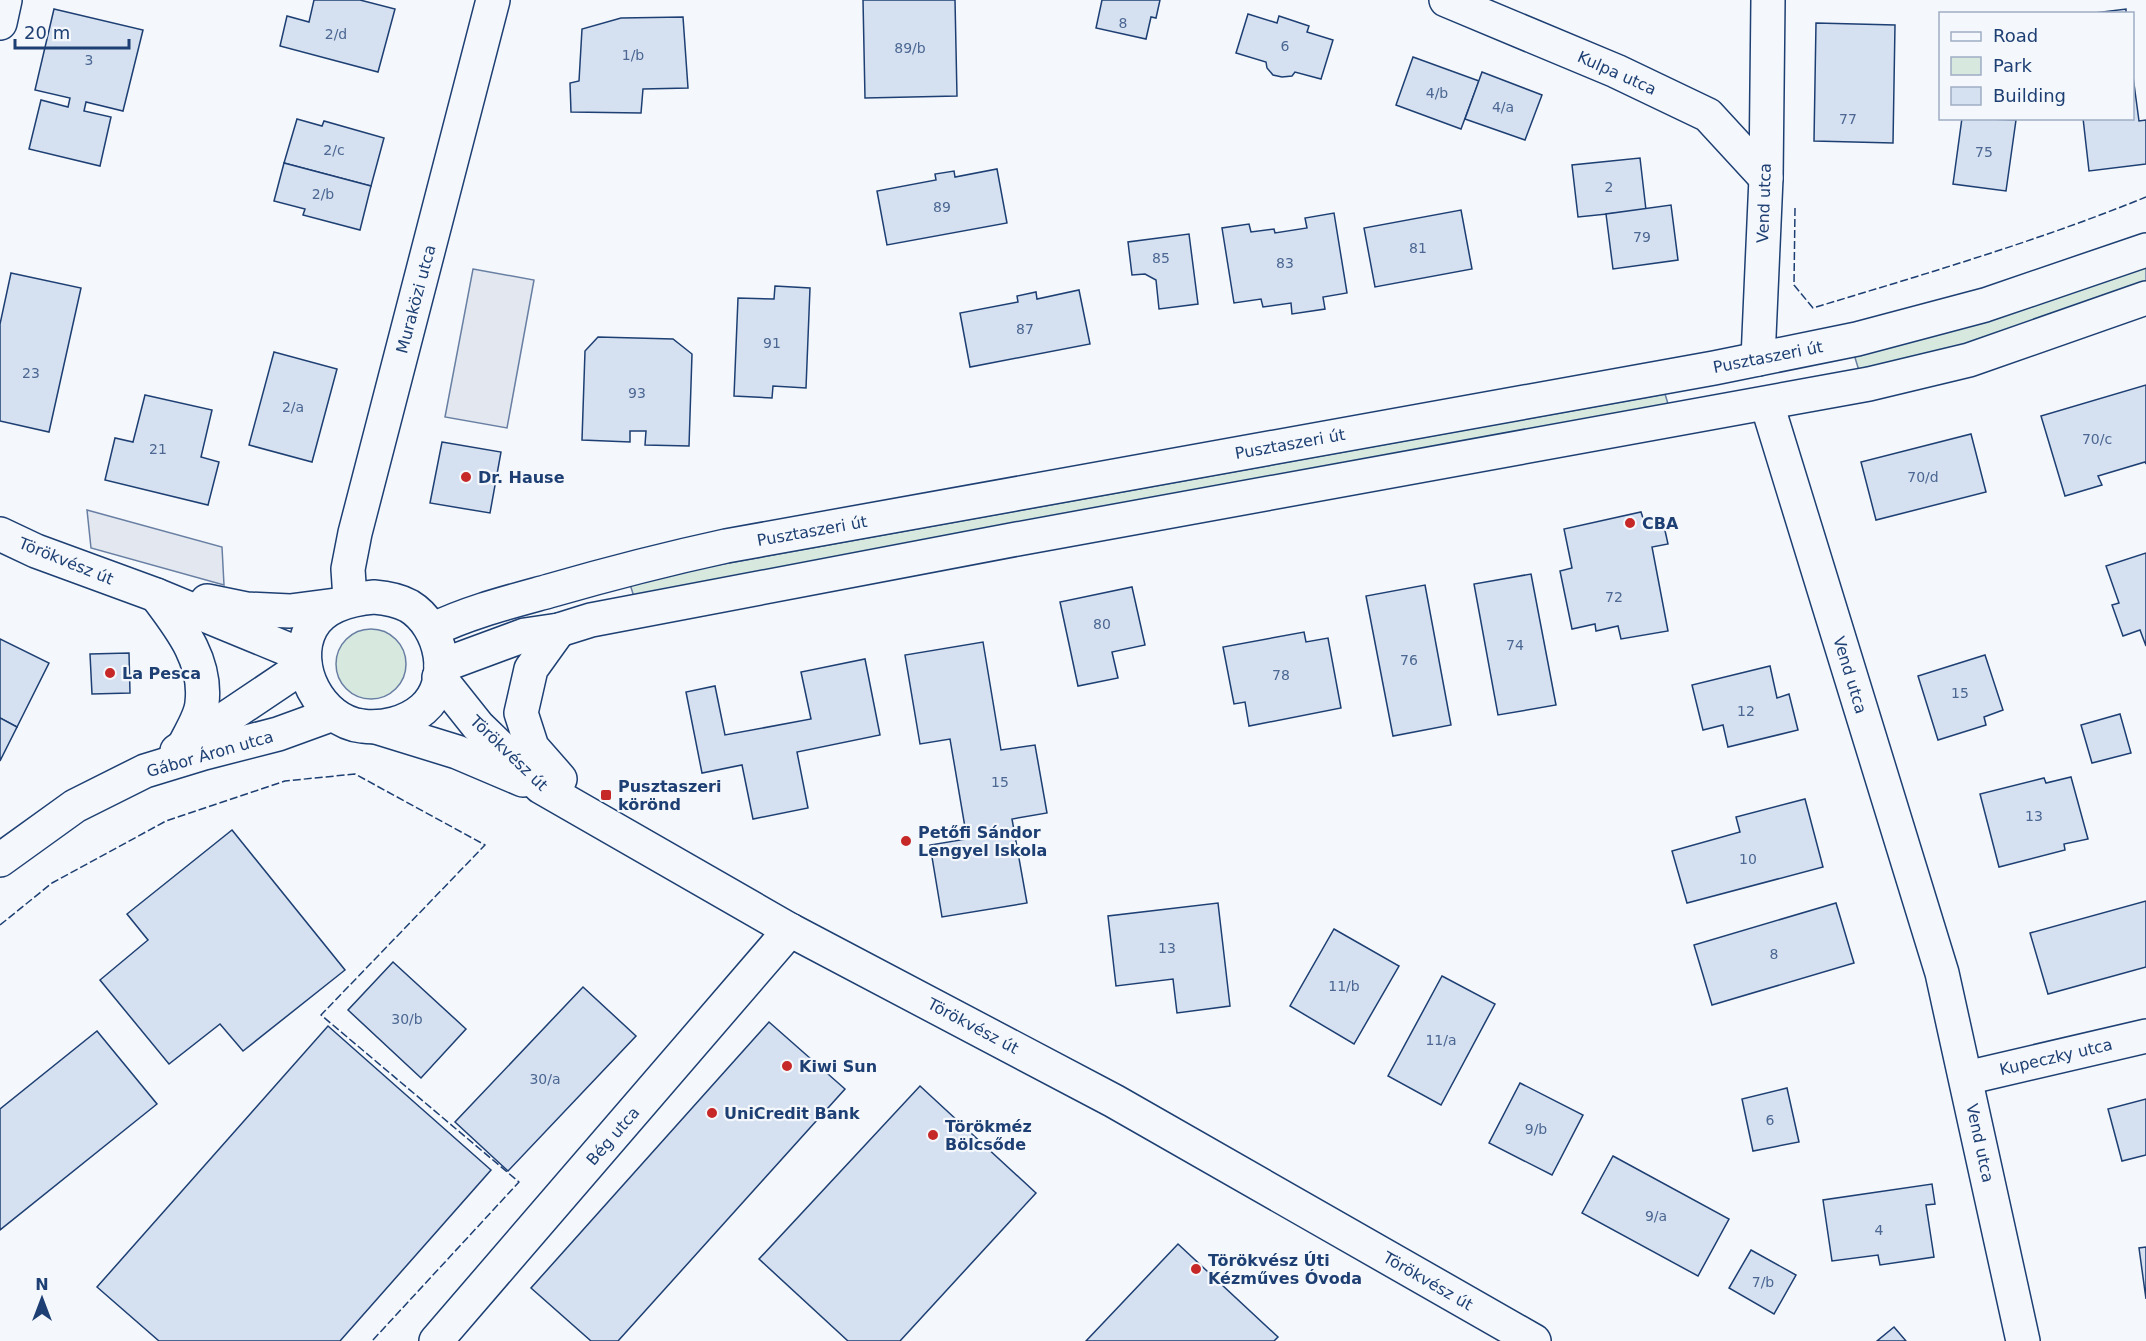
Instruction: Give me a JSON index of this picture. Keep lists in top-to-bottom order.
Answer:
{
  "streets": {
    "street": [
      "Kulpa utca",
      "Vend utca",
      "Muraközi utca",
      "Pusztaszeri út",
      "Törökvész út",
      "Gábor Áron utca",
      "Kupeczky utca",
      "Bég utca"
    ]
  },
  "crossings": [
    ["Kulpa utca", "Vend utca"],
    ["Vend utca", "Pusztaszeri út"],
    ["Vend utca", "Kupeczky utca"],
    ["Muraközi utca", "Pusztaszeri út"],
    ["Muraközi utca", "Törökvész út"],
    ["Muraközi utca", "Gábor Áron utca"],
    ["Pusztaszeri út", "Törökvész út"],
    ["Pusztaszeri út", "Gábor Áron utca"],
    ["Törökvész út", "Gábor Áron utca"],
    ["Törökvész út", "Bég utca"]
  ],
  "places": {
    "other": [
      "Dr. Hause",
      "CBA",
      "La Pesca",
      "Petőfi Sándor Lengyel Iskola",
      "Kiwi Sun",
      "UniCredit Bank",
      "Törökméz Bölcsőde",
      "Törökvész Úti Kézműves Óvoda"
    ],
    "transit": ["Pusztaszeri körönd"]
  },
  "house_numbers": [
    "8",
    "2/d",
    "6",
    "89/b",
    "1/b",
    "3",
    "4/b",
    "4/a",
    "77",
    "2/c",
    "75",
    "2",
    "2/b",
    "89",
    "79",
    "81",
    "85",
    "83",
    "87",
    "91",
    "23",
    "93",
    "2/a",
    "70/c",
    "21",
    "70/d",
    "72",
    "80",
    "74",
    "76",
    "78",
    "15",
    "12",
    "15",
    "13",
    "10",
    "13",
    "8",
    "11/b",
    "30/b",
    "11/a",
    "30/a",
    "6",
    "9/b",
    "9/a",
    "4",
    "7/b"
  ],
  "legend": ["Road", "Park", "Building"],
  "scale_bar": "20 m",
  "north": "top"
}
